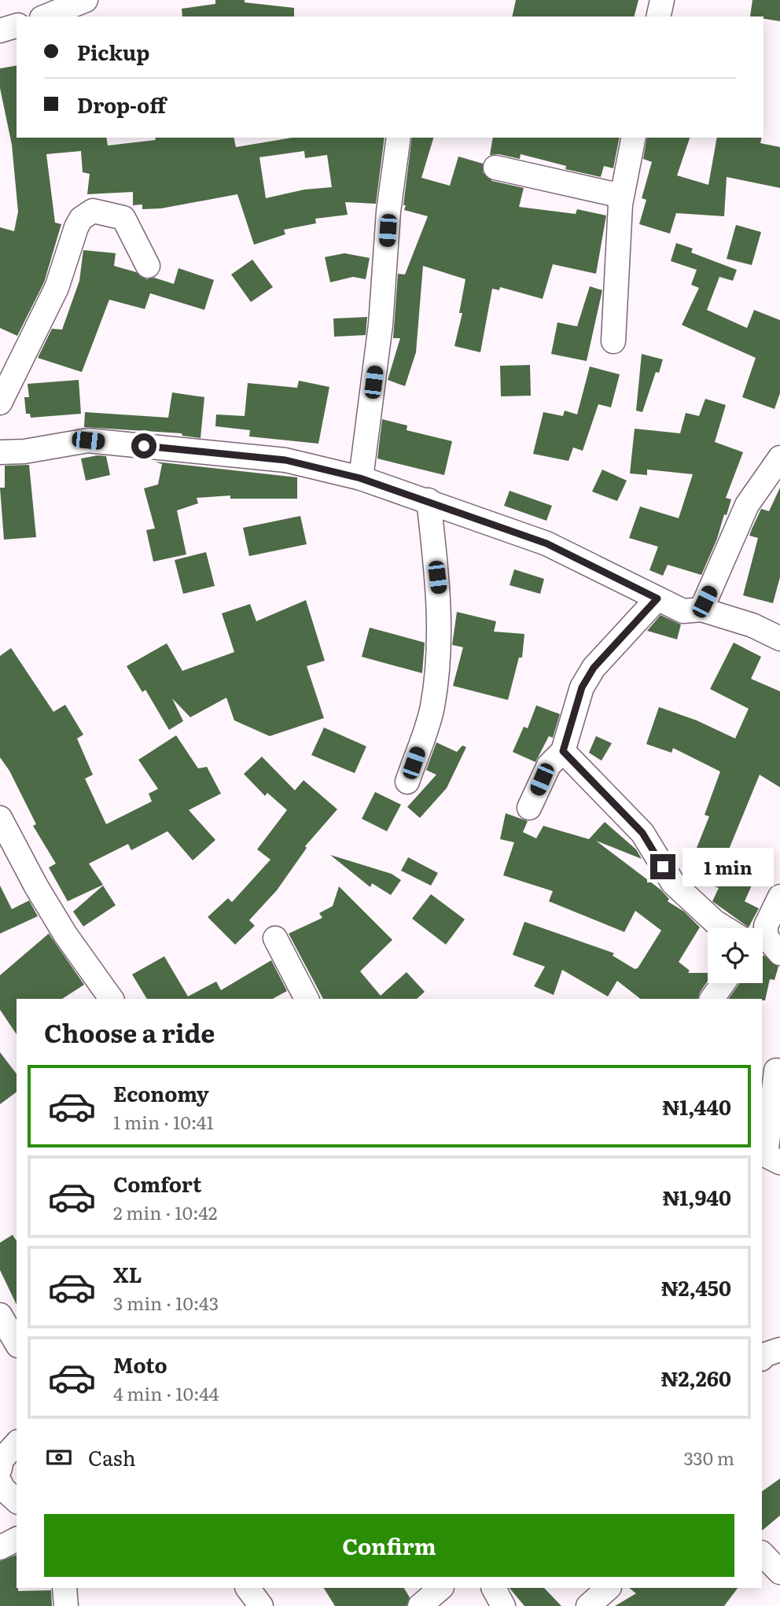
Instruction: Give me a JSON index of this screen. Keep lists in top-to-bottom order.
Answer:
{
  "page": {
    "banner": ["Pickup", "Drop-off"],
    "bubble": "1 min",
    "heading": "Choose a ride",
    "list": [
      {
        "name": "Economy",
        "note": "1 min · 10:41",
        "value": "₦1,440"
      },
      {
        "name": "Comfort",
        "note": "2 min · 10:42",
        "value": "₦1,940"
      },
      {
        "name": "XL",
        "note": "3 min · 10:43",
        "value": "₦2,450"
      },
      {
        "name": "Moto",
        "note": "4 min · 10:44",
        "value": "₦2,260"
      }
    ],
    "pay": ["Cash", "330 m"],
    "buttons": "Confirm"
  }
}
